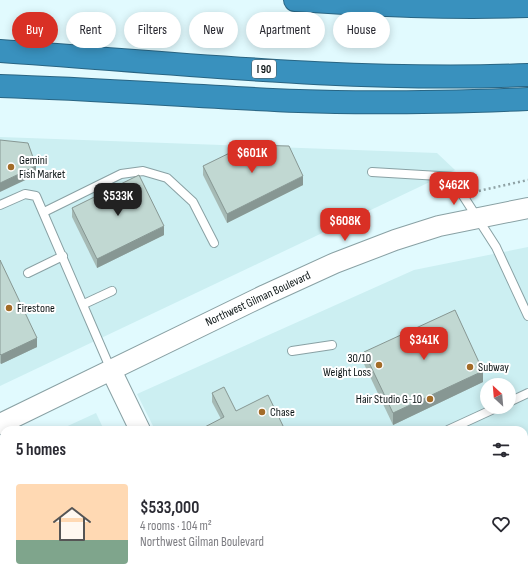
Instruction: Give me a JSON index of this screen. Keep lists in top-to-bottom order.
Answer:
{
  "streets": {
    "highway": ["I 90"],
    "street": ["Northwest Gilman Boulevard"]
  },
  "places": [
    "Gemini Fish Market",
    "Firestone",
    "30/10 Weight Loss",
    "Subway",
    "Hair Studio G-10",
    "Chase"
  ],
  "north": "top left",
  "page": {
    "chip": [
      "Buy",
      "Rent",
      "Filters",
      "New",
      "Apartment",
      "House"
    ],
    "price": [
      "$601K",
      "$462K",
      "$533K",
      "$608K",
      "$341K"
    ],
    "heading": "5 homes",
    "list": [
      {
        "name": "$533,000",
        "note": "4 rooms · 104 m² · Northwest Gilman Boulevard"
      }
    ]
  }
}
